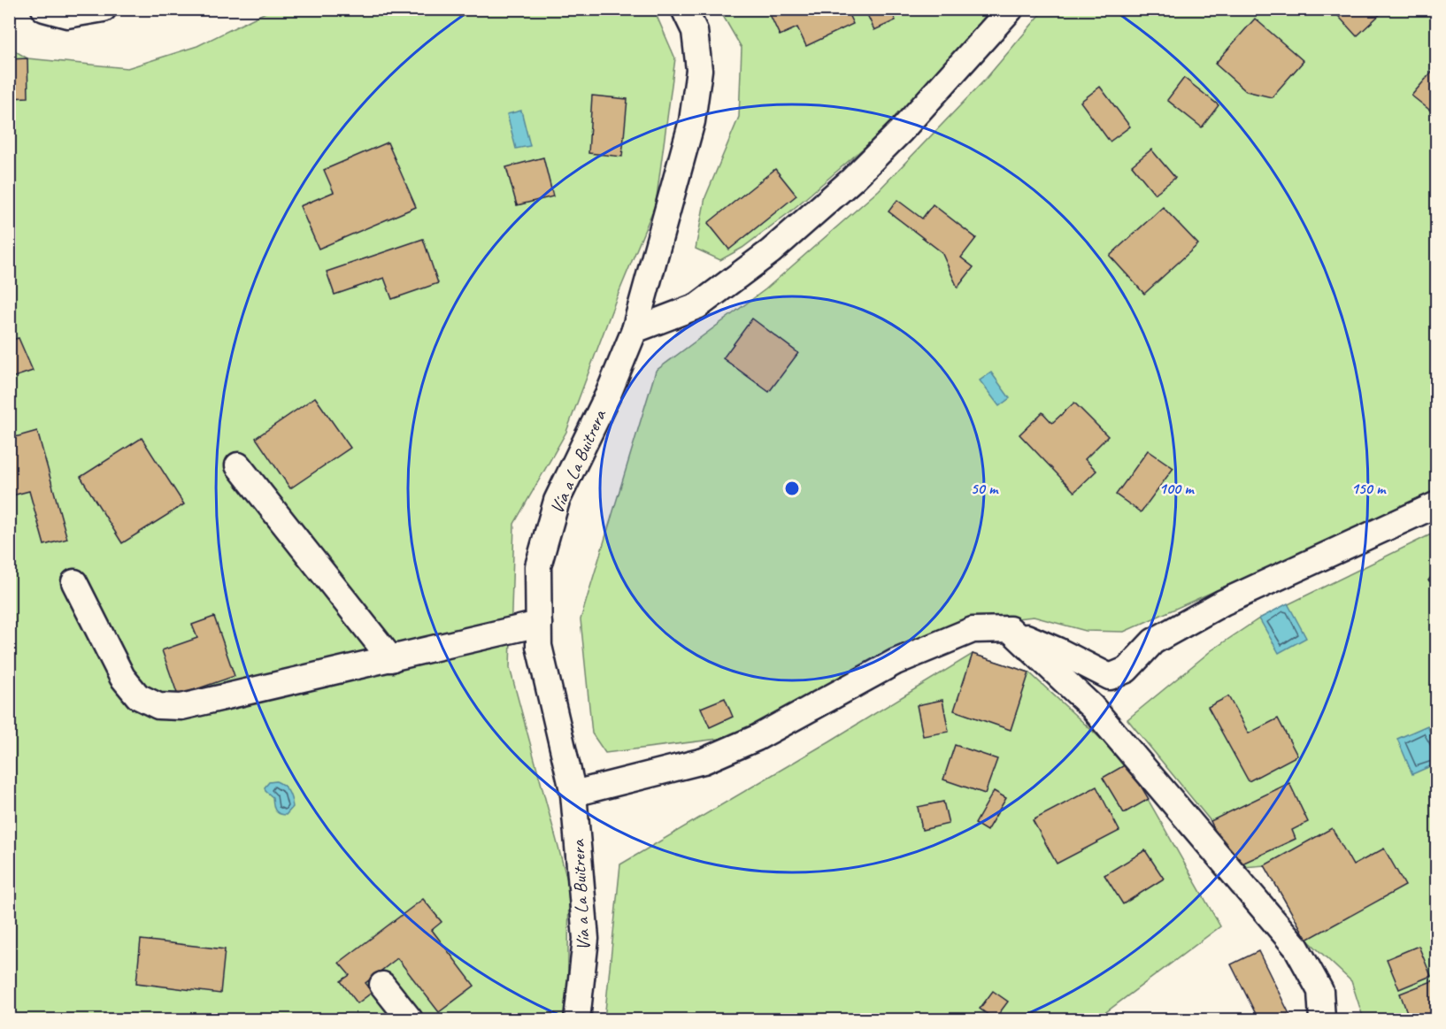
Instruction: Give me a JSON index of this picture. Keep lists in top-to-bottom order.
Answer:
{
  "streets": {
    "street": ["Vía a La Buitrera"]
  },
  "rings": ["50 m", "100 m", "150 m"]
}
